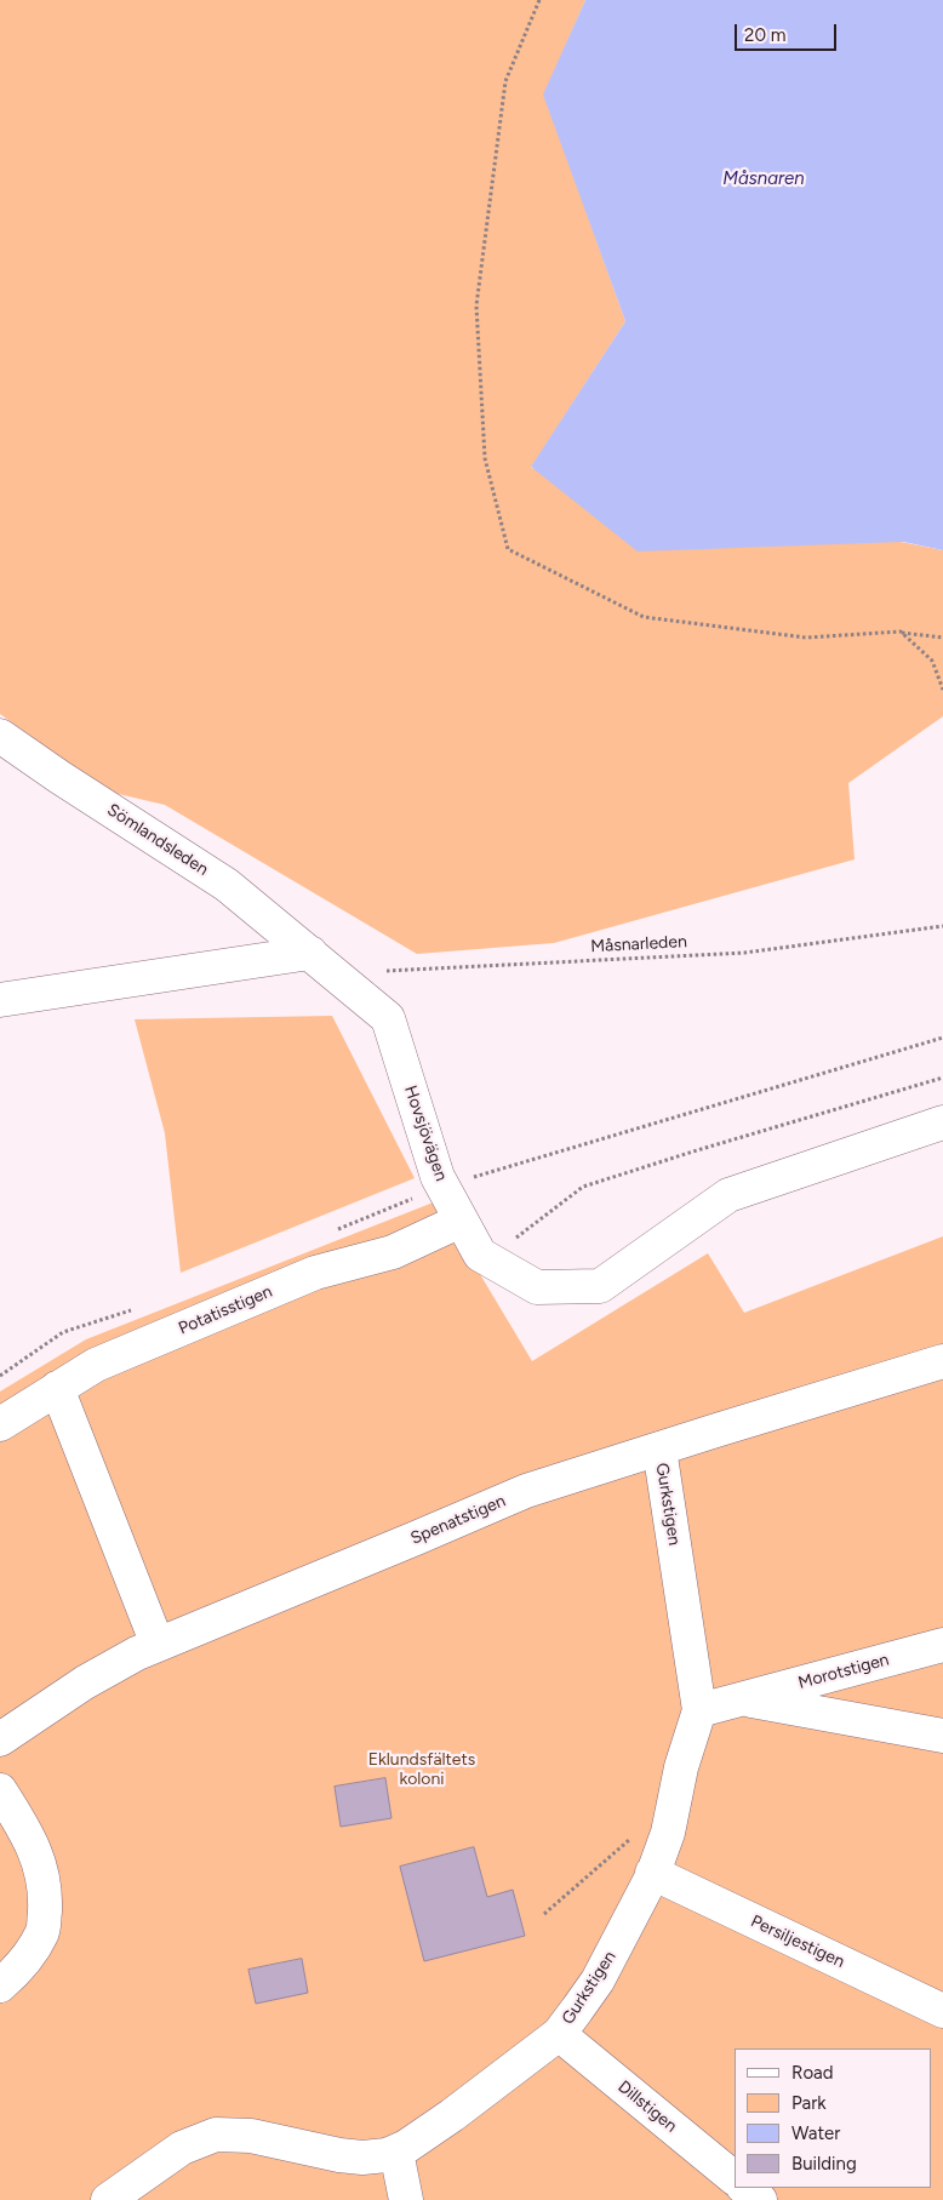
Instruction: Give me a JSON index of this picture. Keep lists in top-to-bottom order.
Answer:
{
  "streets": {
    "street": [
      "Sömlandsleden",
      "Hovsjövägen",
      "Potatisstigen",
      "Gurkstigen",
      "Spenatstigen",
      "Morotstigen",
      "Persiljestigen",
      "Dillstigen"
    ],
    "path": ["Måsnarleden"]
  },
  "crossings": [
    ["Sömlandsleden", "Måsnarleden"],
    ["Sömlandsleden", "Hovsjövägen"],
    ["Måsnarleden", "Hovsjövägen"],
    ["Hovsjövägen", "Potatisstigen"],
    ["Gurkstigen", "Spenatstigen"],
    ["Gurkstigen", "Morotstigen"],
    ["Gurkstigen", "Persiljestigen"],
    ["Gurkstigen", "Dillstigen"]
  ],
  "water": ["Måsnaren"],
  "parks": ["Eklundsfältets koloni"],
  "legend": [
    "Road",
    "Park",
    "Water",
    "Building"
  ],
  "scale_bar": "20 m"
}
